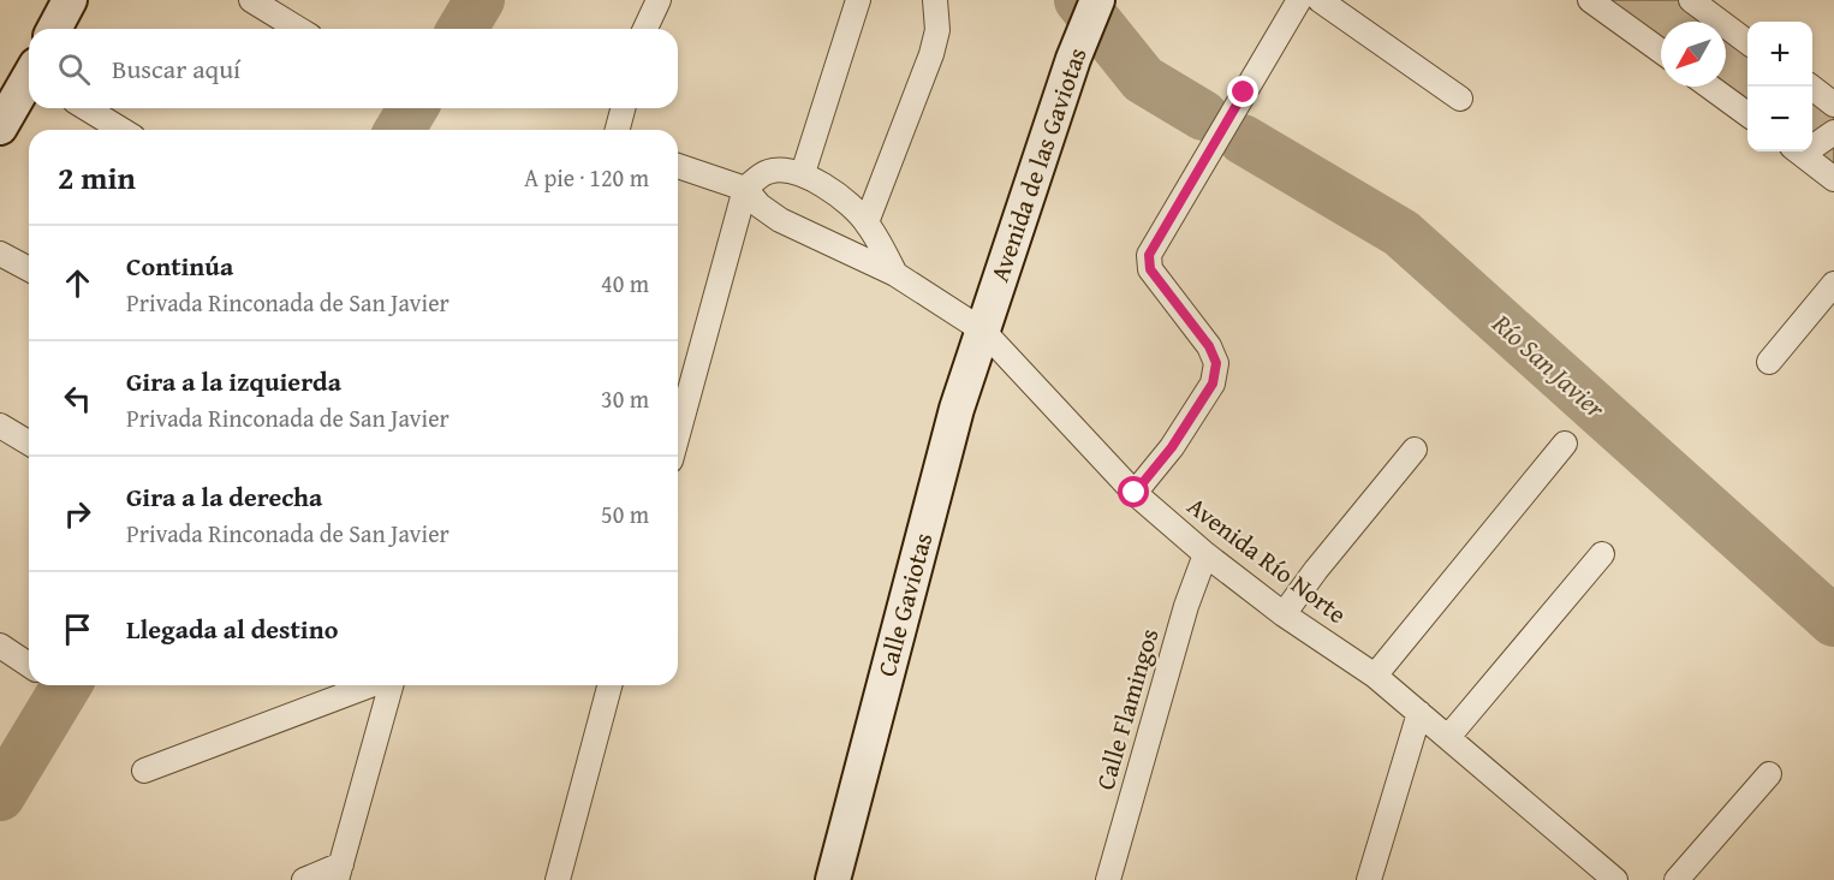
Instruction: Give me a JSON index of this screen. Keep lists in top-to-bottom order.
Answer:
{
  "streets": {
    "street": [
      "Avenida de las Gaviotas",
      "Avenida Río Norte",
      "Calle Gaviotas",
      "Calle Flamingos"
    ]
  },
  "crossings": [
    ["Avenida de las Gaviotas", "Avenida Río Norte"],
    ["Avenida de las Gaviotas", "Calle Gaviotas"],
    ["Avenida Río Norte", "Calle Gaviotas"],
    ["Avenida Río Norte", "Calle Flamingos"]
  ],
  "water": ["Río San Javier"],
  "north": "bottom left",
  "page": {
    "map_buttons": ["+", "−"],
    "search": "Buscar aquí",
    "heading": ["2 min", "A pie · 120 m"],
    "list": [
      ["Continúa", "Privada Rinconada de San Javier", "40 m"],
      ["Gira a la izquierda", "Privada Rinconada de San Javier", "30 m"],
      ["Gira a la derecha", "Privada Rinconada de San Javier", "50 m"],
      "Llegada al destino"
    ]
  }
}
